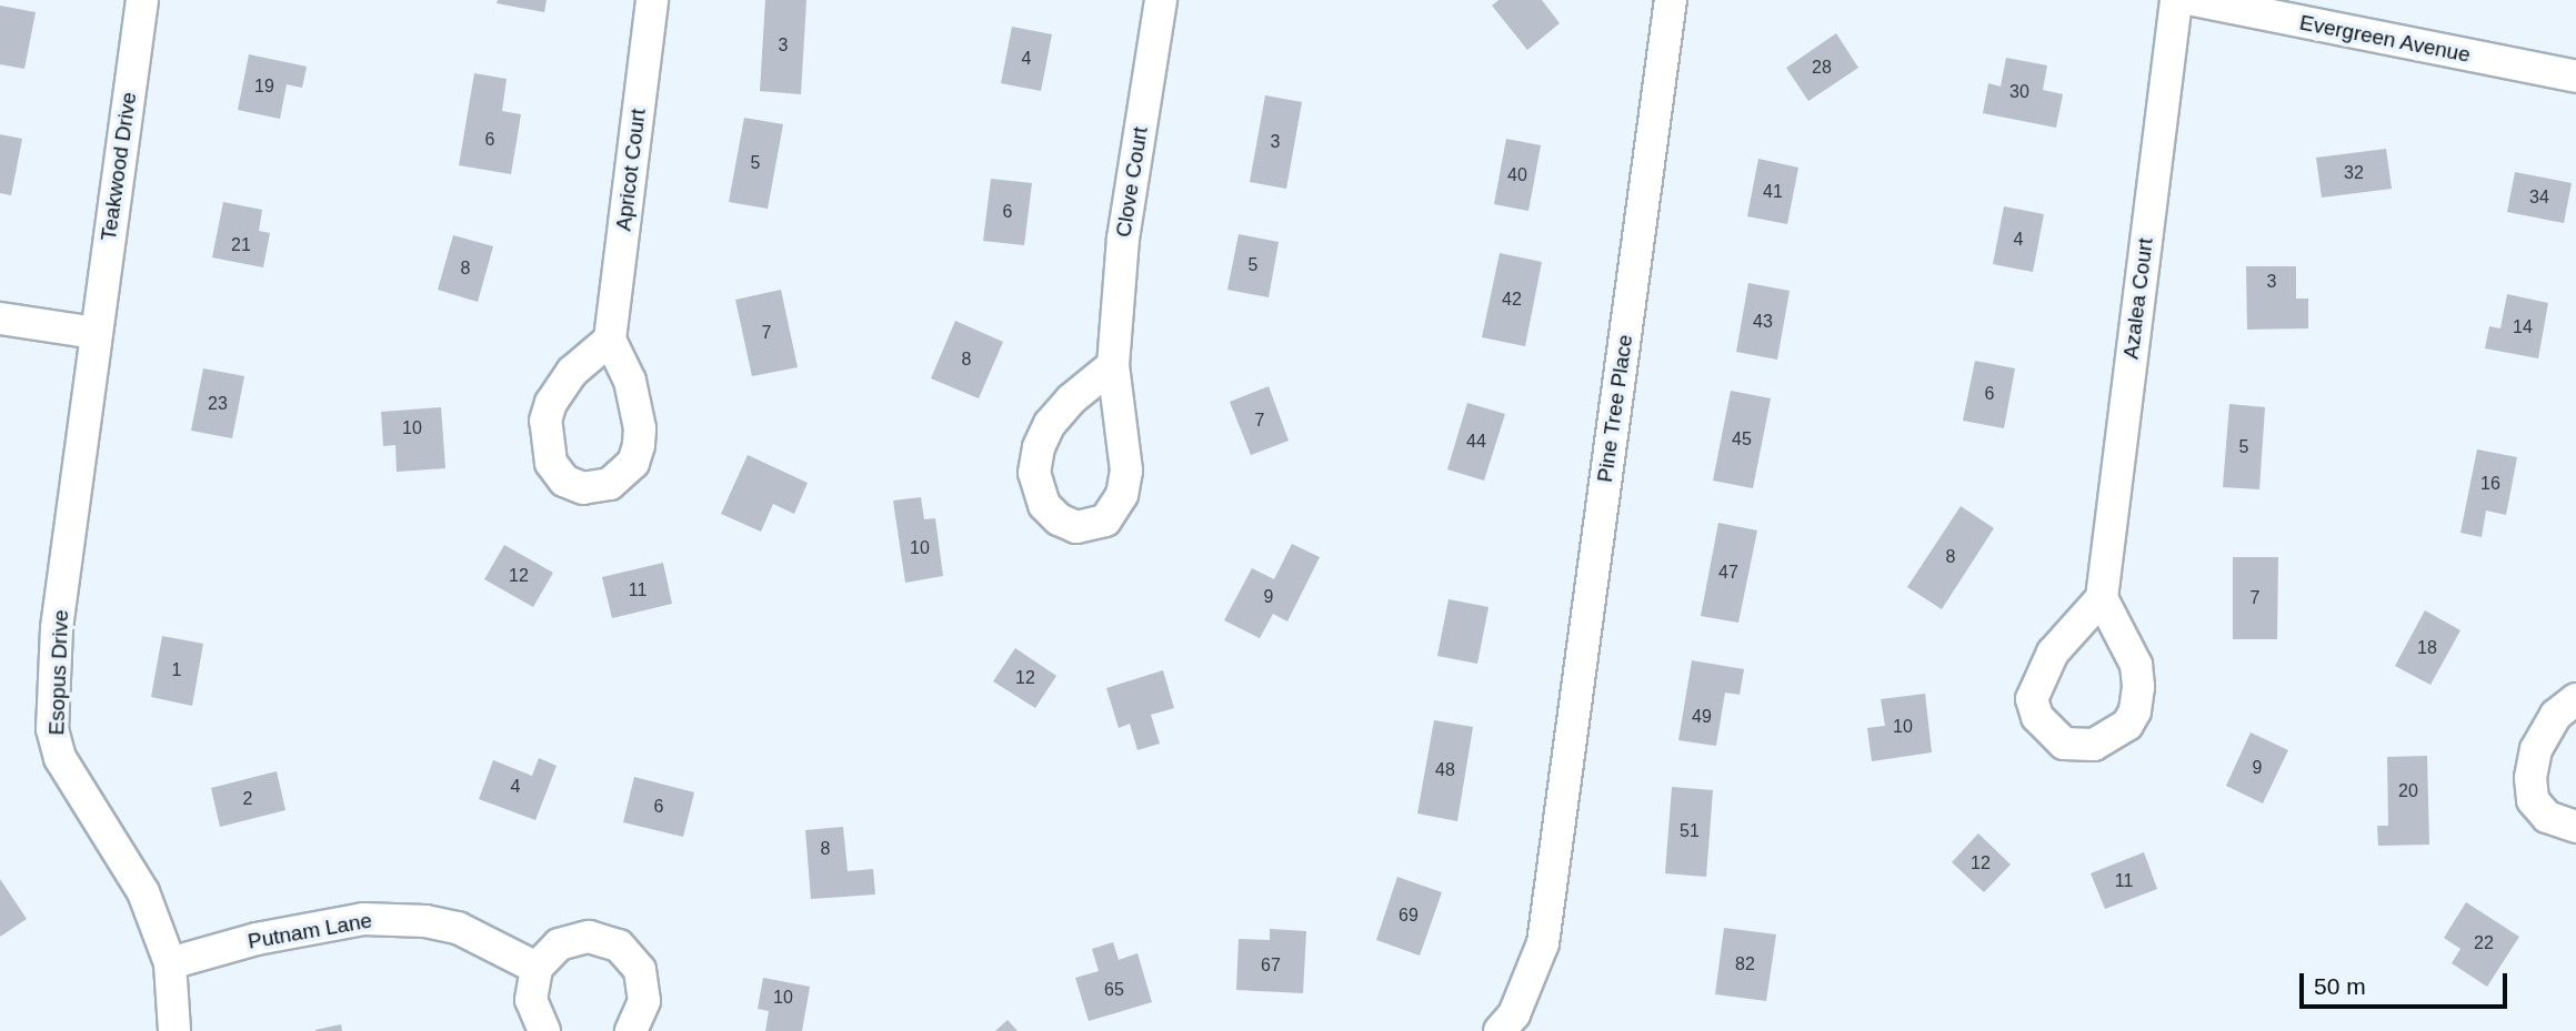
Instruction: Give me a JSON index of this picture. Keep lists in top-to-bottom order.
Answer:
{
  "streets": {
    "street": [
      "Evergreen Avenue",
      "Teakwood Drive",
      "Apricot Court",
      "Clove Court",
      "Azalea Court",
      "Pine Tree Place",
      "Esopus Drive",
      "Putnam Lane"
    ]
  },
  "crossings": [
    ["Teakwood Drive", "Esopus Drive"],
    ["Esopus Drive", "Putnam Lane"]
  ],
  "house_numbers": [
    "3",
    "4",
    "28",
    "19",
    "30",
    "6",
    "3",
    "5",
    "32",
    "40",
    "41",
    "34",
    "6",
    "4",
    "21",
    "5",
    "8",
    "3",
    "42",
    "43",
    "14",
    "7",
    "8",
    "6",
    "23",
    "7",
    "10",
    "45",
    "44",
    "5",
    "16",
    "10",
    "8",
    "47",
    "12",
    "11",
    "9",
    "7",
    "18",
    "1",
    "12",
    "49",
    "10",
    "9",
    "48",
    "4",
    "20",
    "2",
    "6",
    "51",
    "8",
    "12",
    "11",
    "69",
    "22",
    "82",
    "67",
    "65",
    "10"
  ],
  "scale_bar": "50 m"
}
